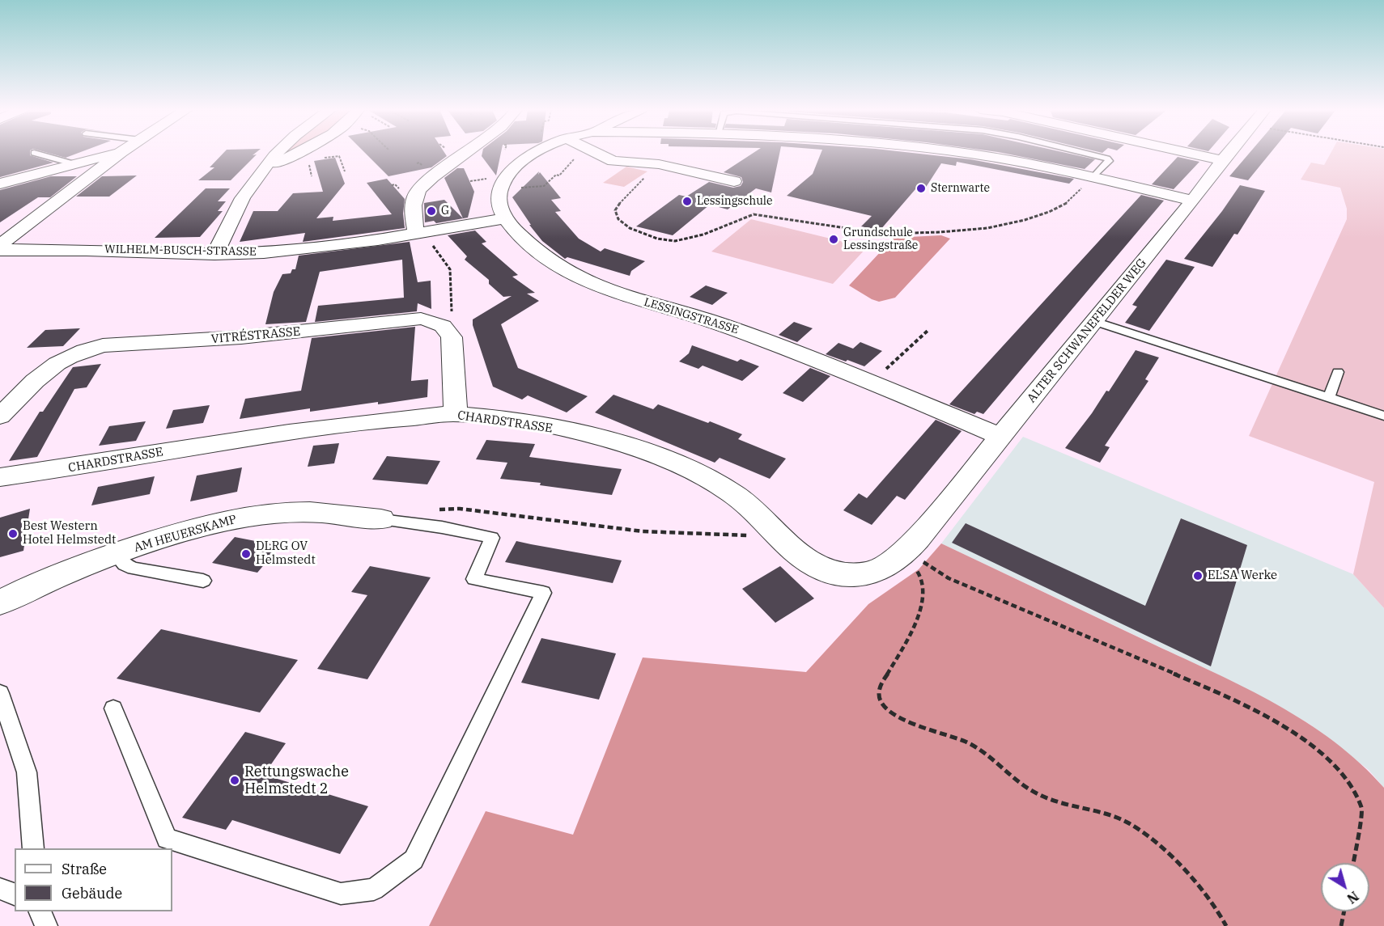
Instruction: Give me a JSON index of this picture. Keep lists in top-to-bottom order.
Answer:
{
  "streets": {
    "street": [
      "WILHELM-BUSCH-STRASSE",
      "LESSINGSTRASSE",
      "ALTER SCHWANEFELDER WEG",
      "VITRÉSTRASSE",
      "CHARDSTRASSE",
      "AM HEUERSKAMP"
    ]
  },
  "crossings": [
    ["WILHELM-BUSCH-STRASSE", "LESSINGSTRASSE"],
    ["LESSINGSTRASSE", "ALTER SCHWANEFELDER WEG"],
    ["ALTER SCHWANEFELDER WEG", "CHARDSTRASSE"]
  ],
  "places": [
    "Sternwarte",
    "Lessingschule",
    "G",
    "Grundschule Lessingstraße",
    "Best Western Hotel Helmstedt",
    "DLRG OV Helmstedt",
    "ELSA Werke",
    "Rettungswache Helmstedt 2"
  ],
  "legend": ["Straße", "Gebäude"],
  "north": "bottom right"
}
